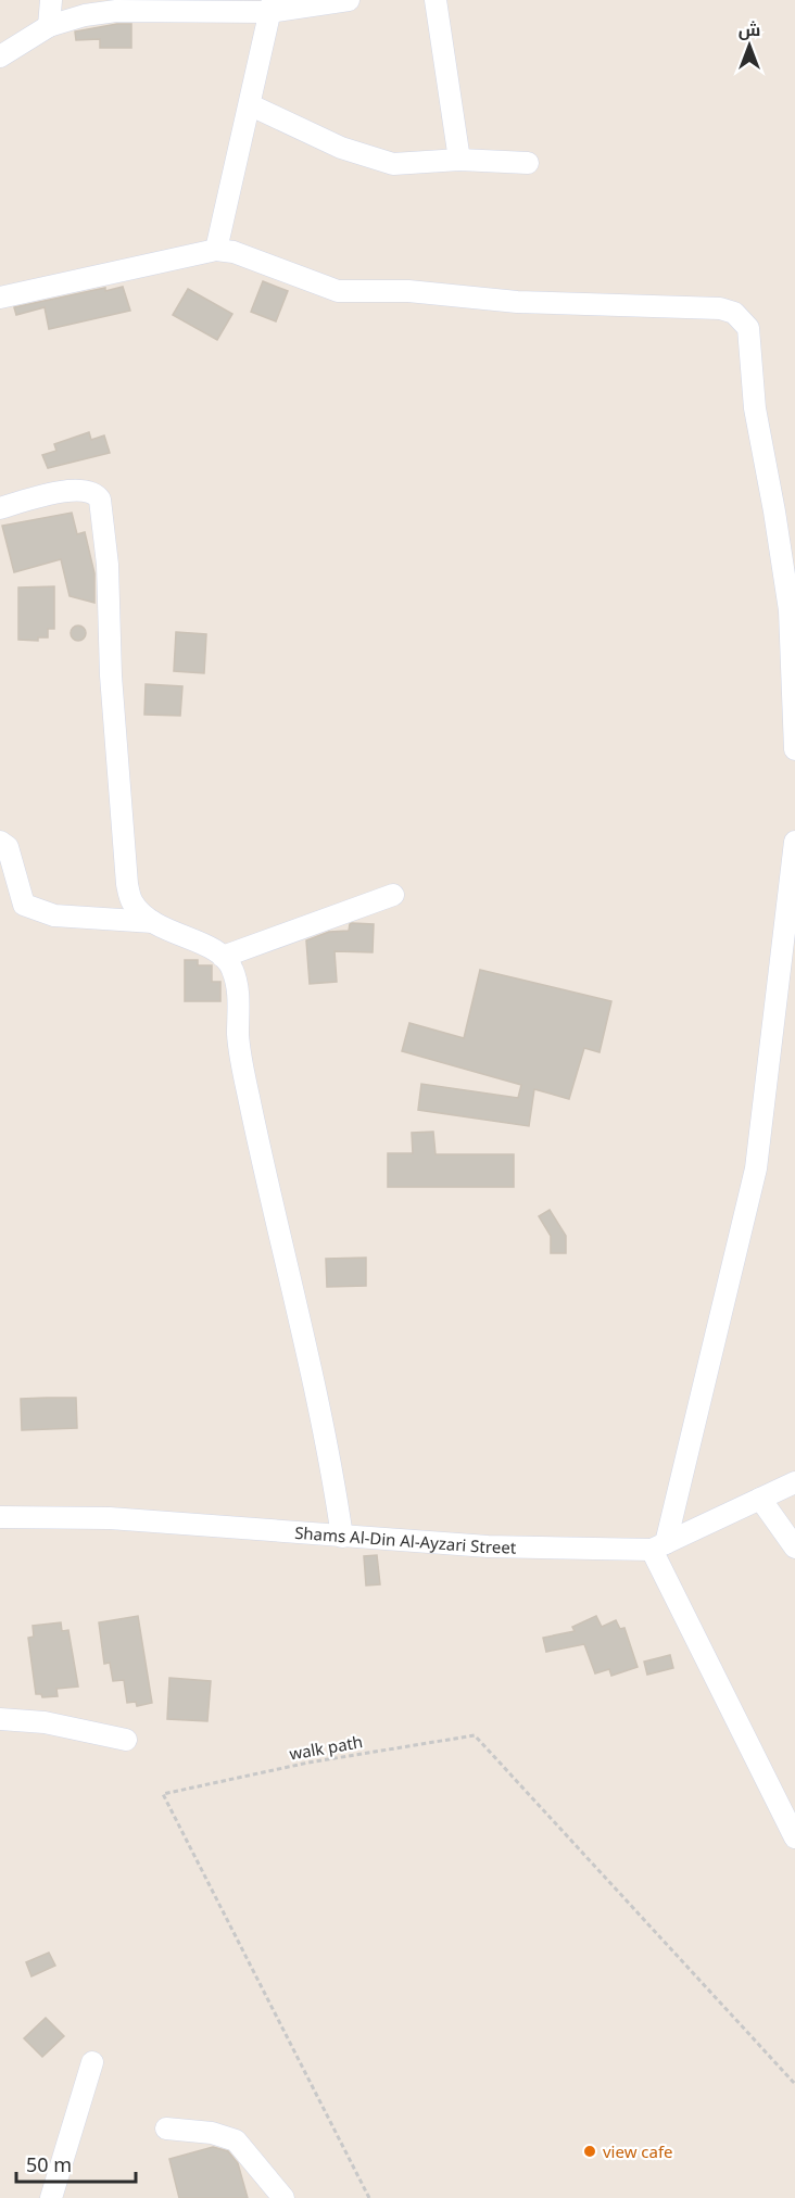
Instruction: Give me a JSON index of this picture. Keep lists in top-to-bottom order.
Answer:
{
  "streets": {
    "street": ["Shams Al-Din Al-Ayzari Street"],
    "path": ["walk path"]
  },
  "places": ["view cafe"],
  "scale_bar": "50 m",
  "north": "top"
}
